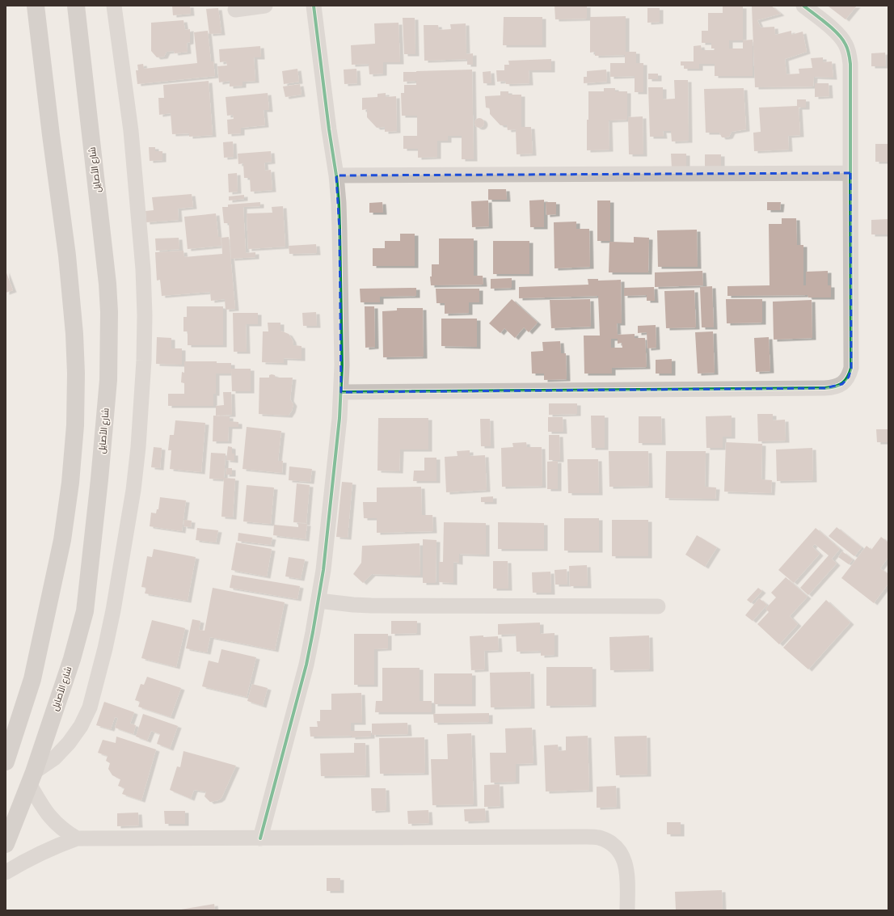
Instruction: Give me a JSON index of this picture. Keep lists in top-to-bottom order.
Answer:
{
  "streets": {
    "main road": ["شارع الأصايل"]
  }
}
